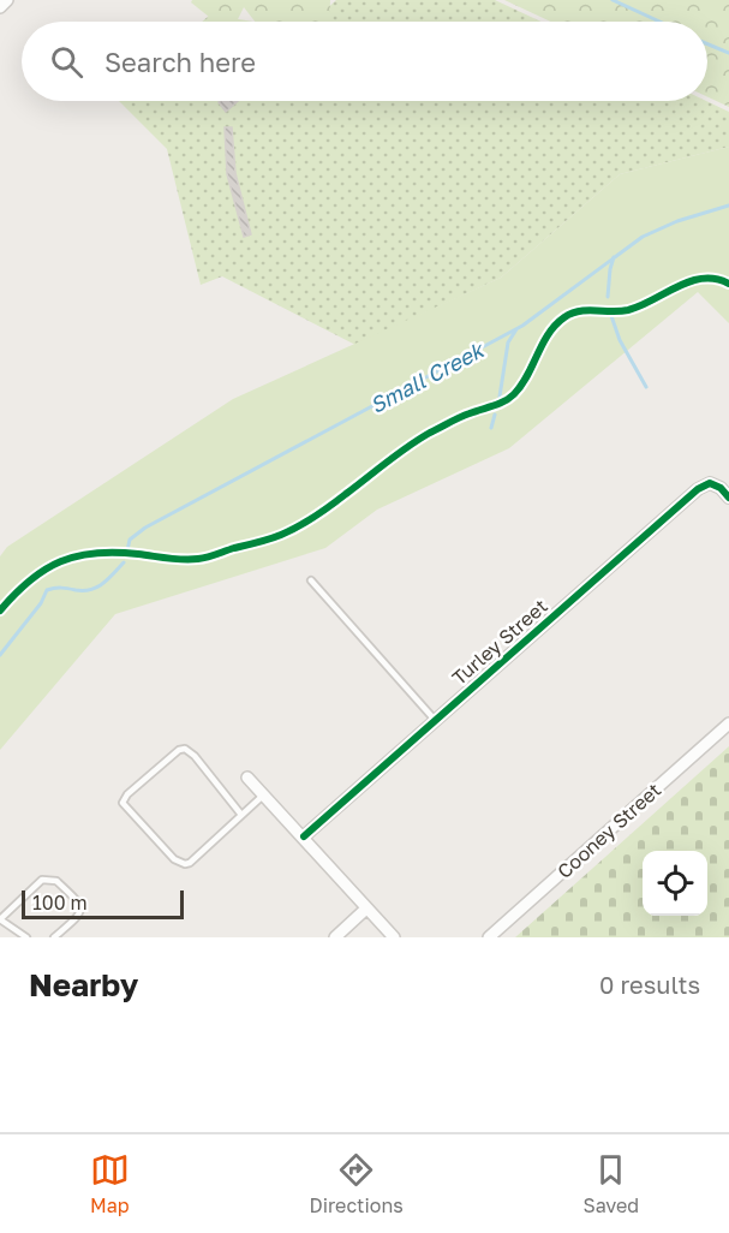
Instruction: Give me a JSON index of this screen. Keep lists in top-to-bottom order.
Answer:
{
  "streets": {
    "street": ["Turley Street", "Cooney Street"]
  },
  "water": ["Small Creek"],
  "scale_bar": "100 m",
  "page": {
    "search": "Search here",
    "scale": "100 m",
    "heading": ["Nearby", "0 results"],
    "nav": ["Map", "Directions", "Saved"]
  }
}
